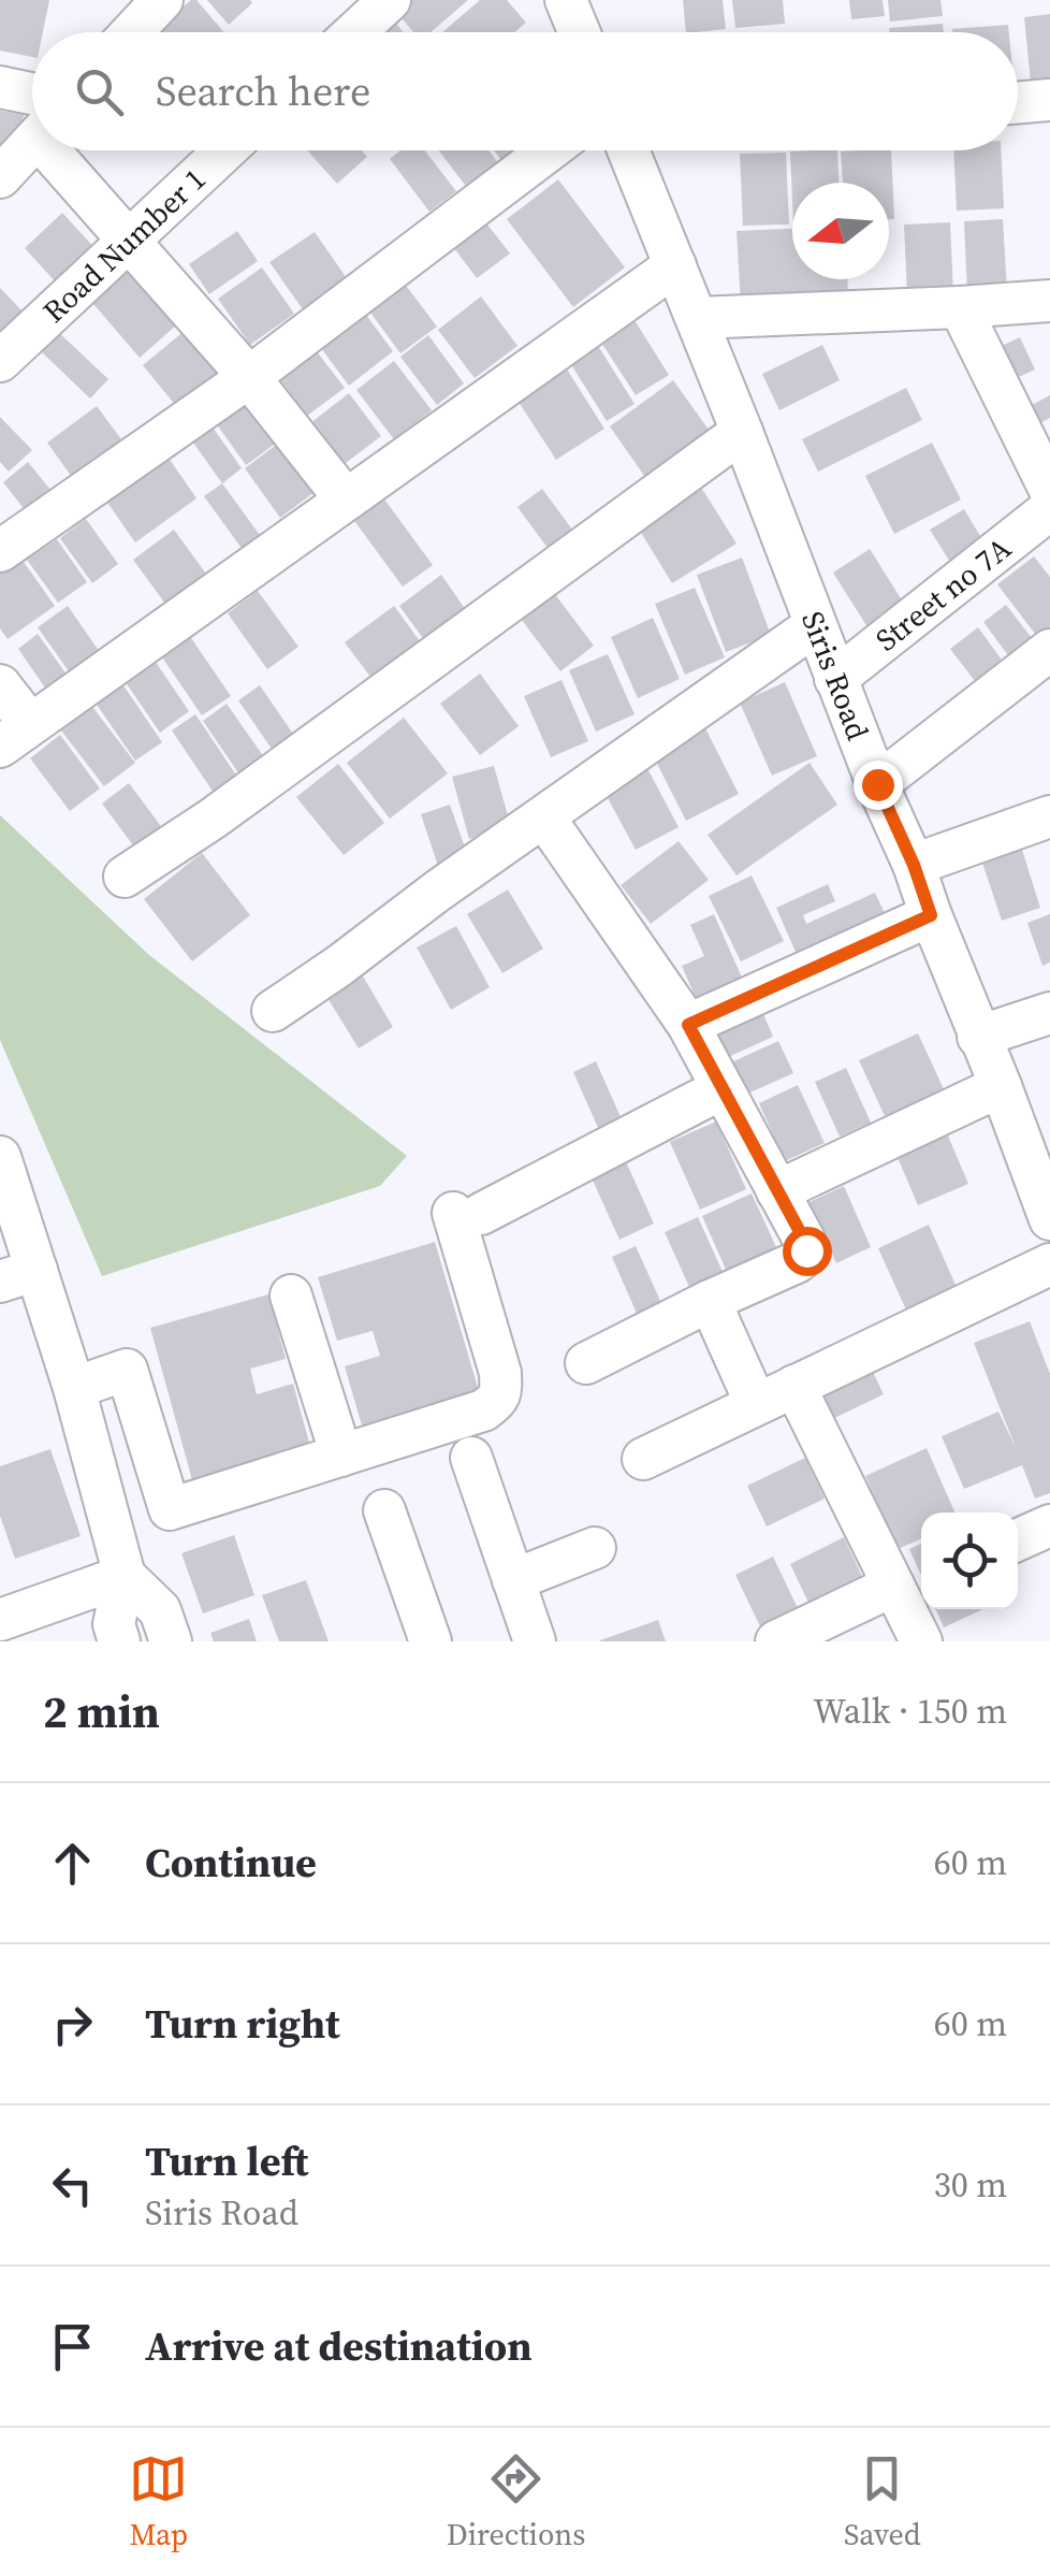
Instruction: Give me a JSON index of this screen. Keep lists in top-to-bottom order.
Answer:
{
  "streets": {
    "street": ["Road Number 1", "Street no 7A", "Siris Road"]
  },
  "crossings": [
    ["Street no 7A", "Siris Road"]
  ],
  "north": "left",
  "page": {
    "search": "Search here",
    "heading": ["2 min", "Walk · 150 m"],
    "list": [
      ["Continue", "60 m"],
      ["Turn right", "60 m"],
      ["Turn left", "Siris Road", "30 m"],
      "Arrive at destination"
    ],
    "nav": ["Map", "Directions", "Saved"]
  }
}
